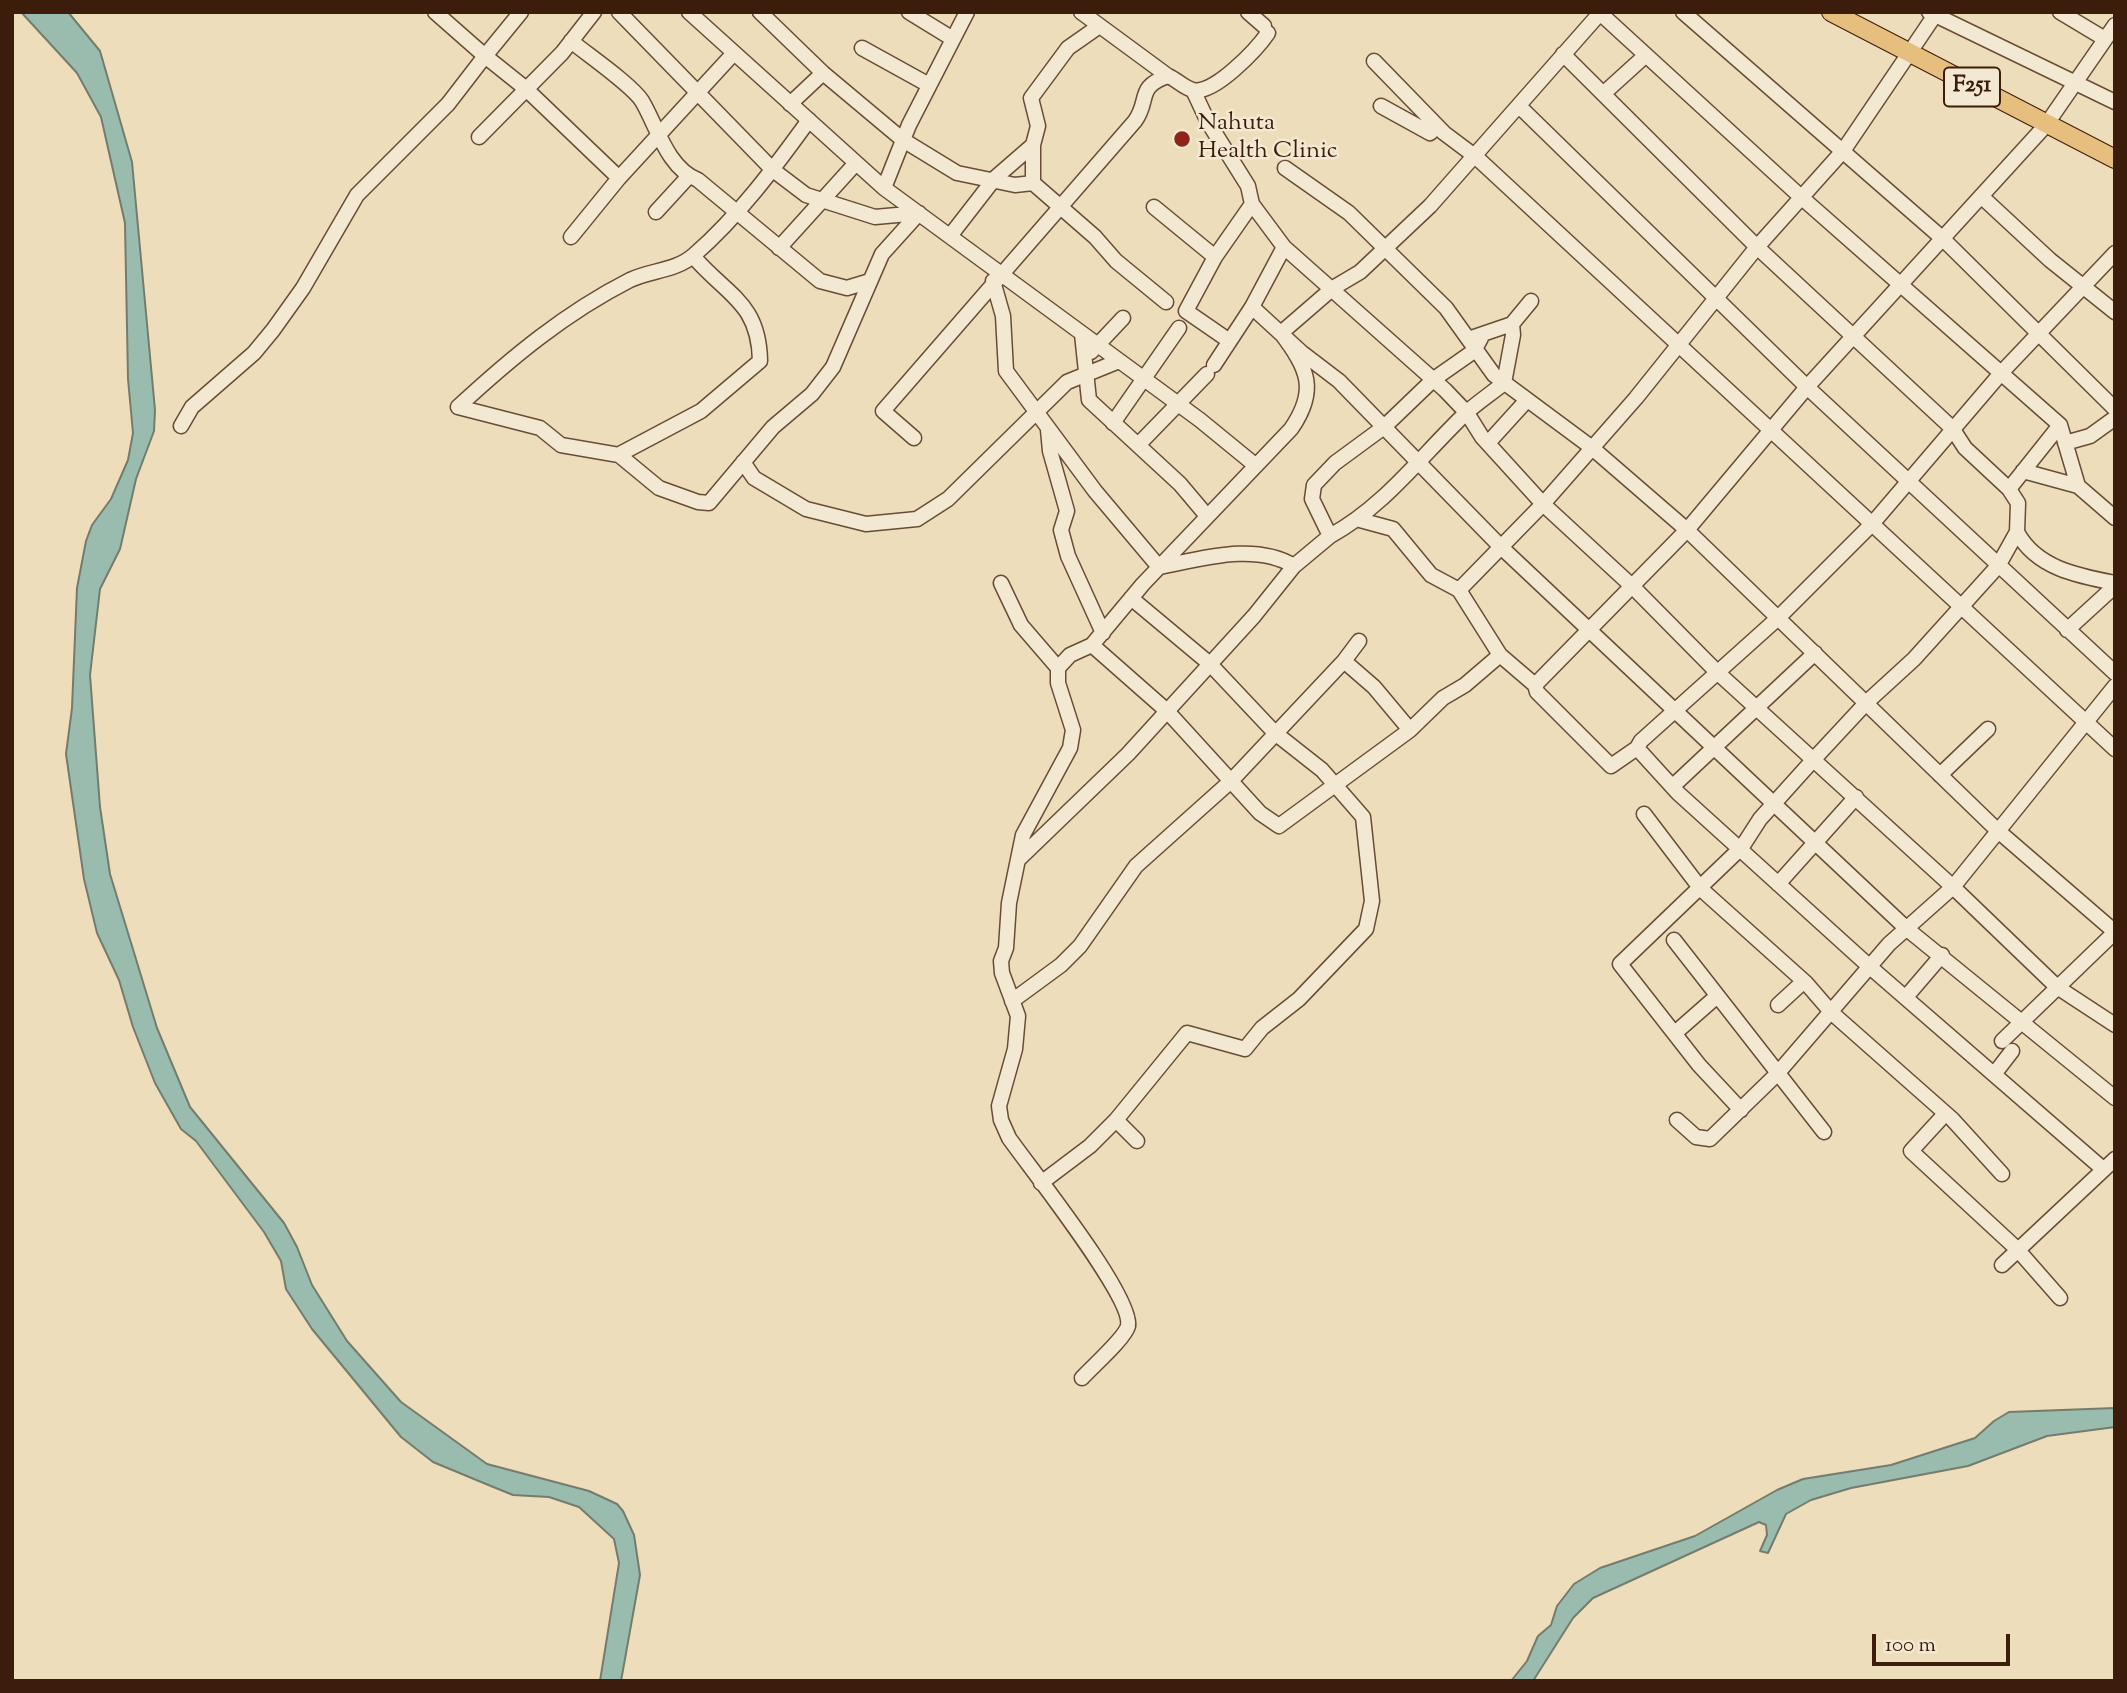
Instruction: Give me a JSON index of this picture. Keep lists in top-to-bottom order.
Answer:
{
  "streets": {
    "main road": ["F251"]
  },
  "places": ["Nahuta Health Clinic"],
  "scale_bar": "100 m"
}
